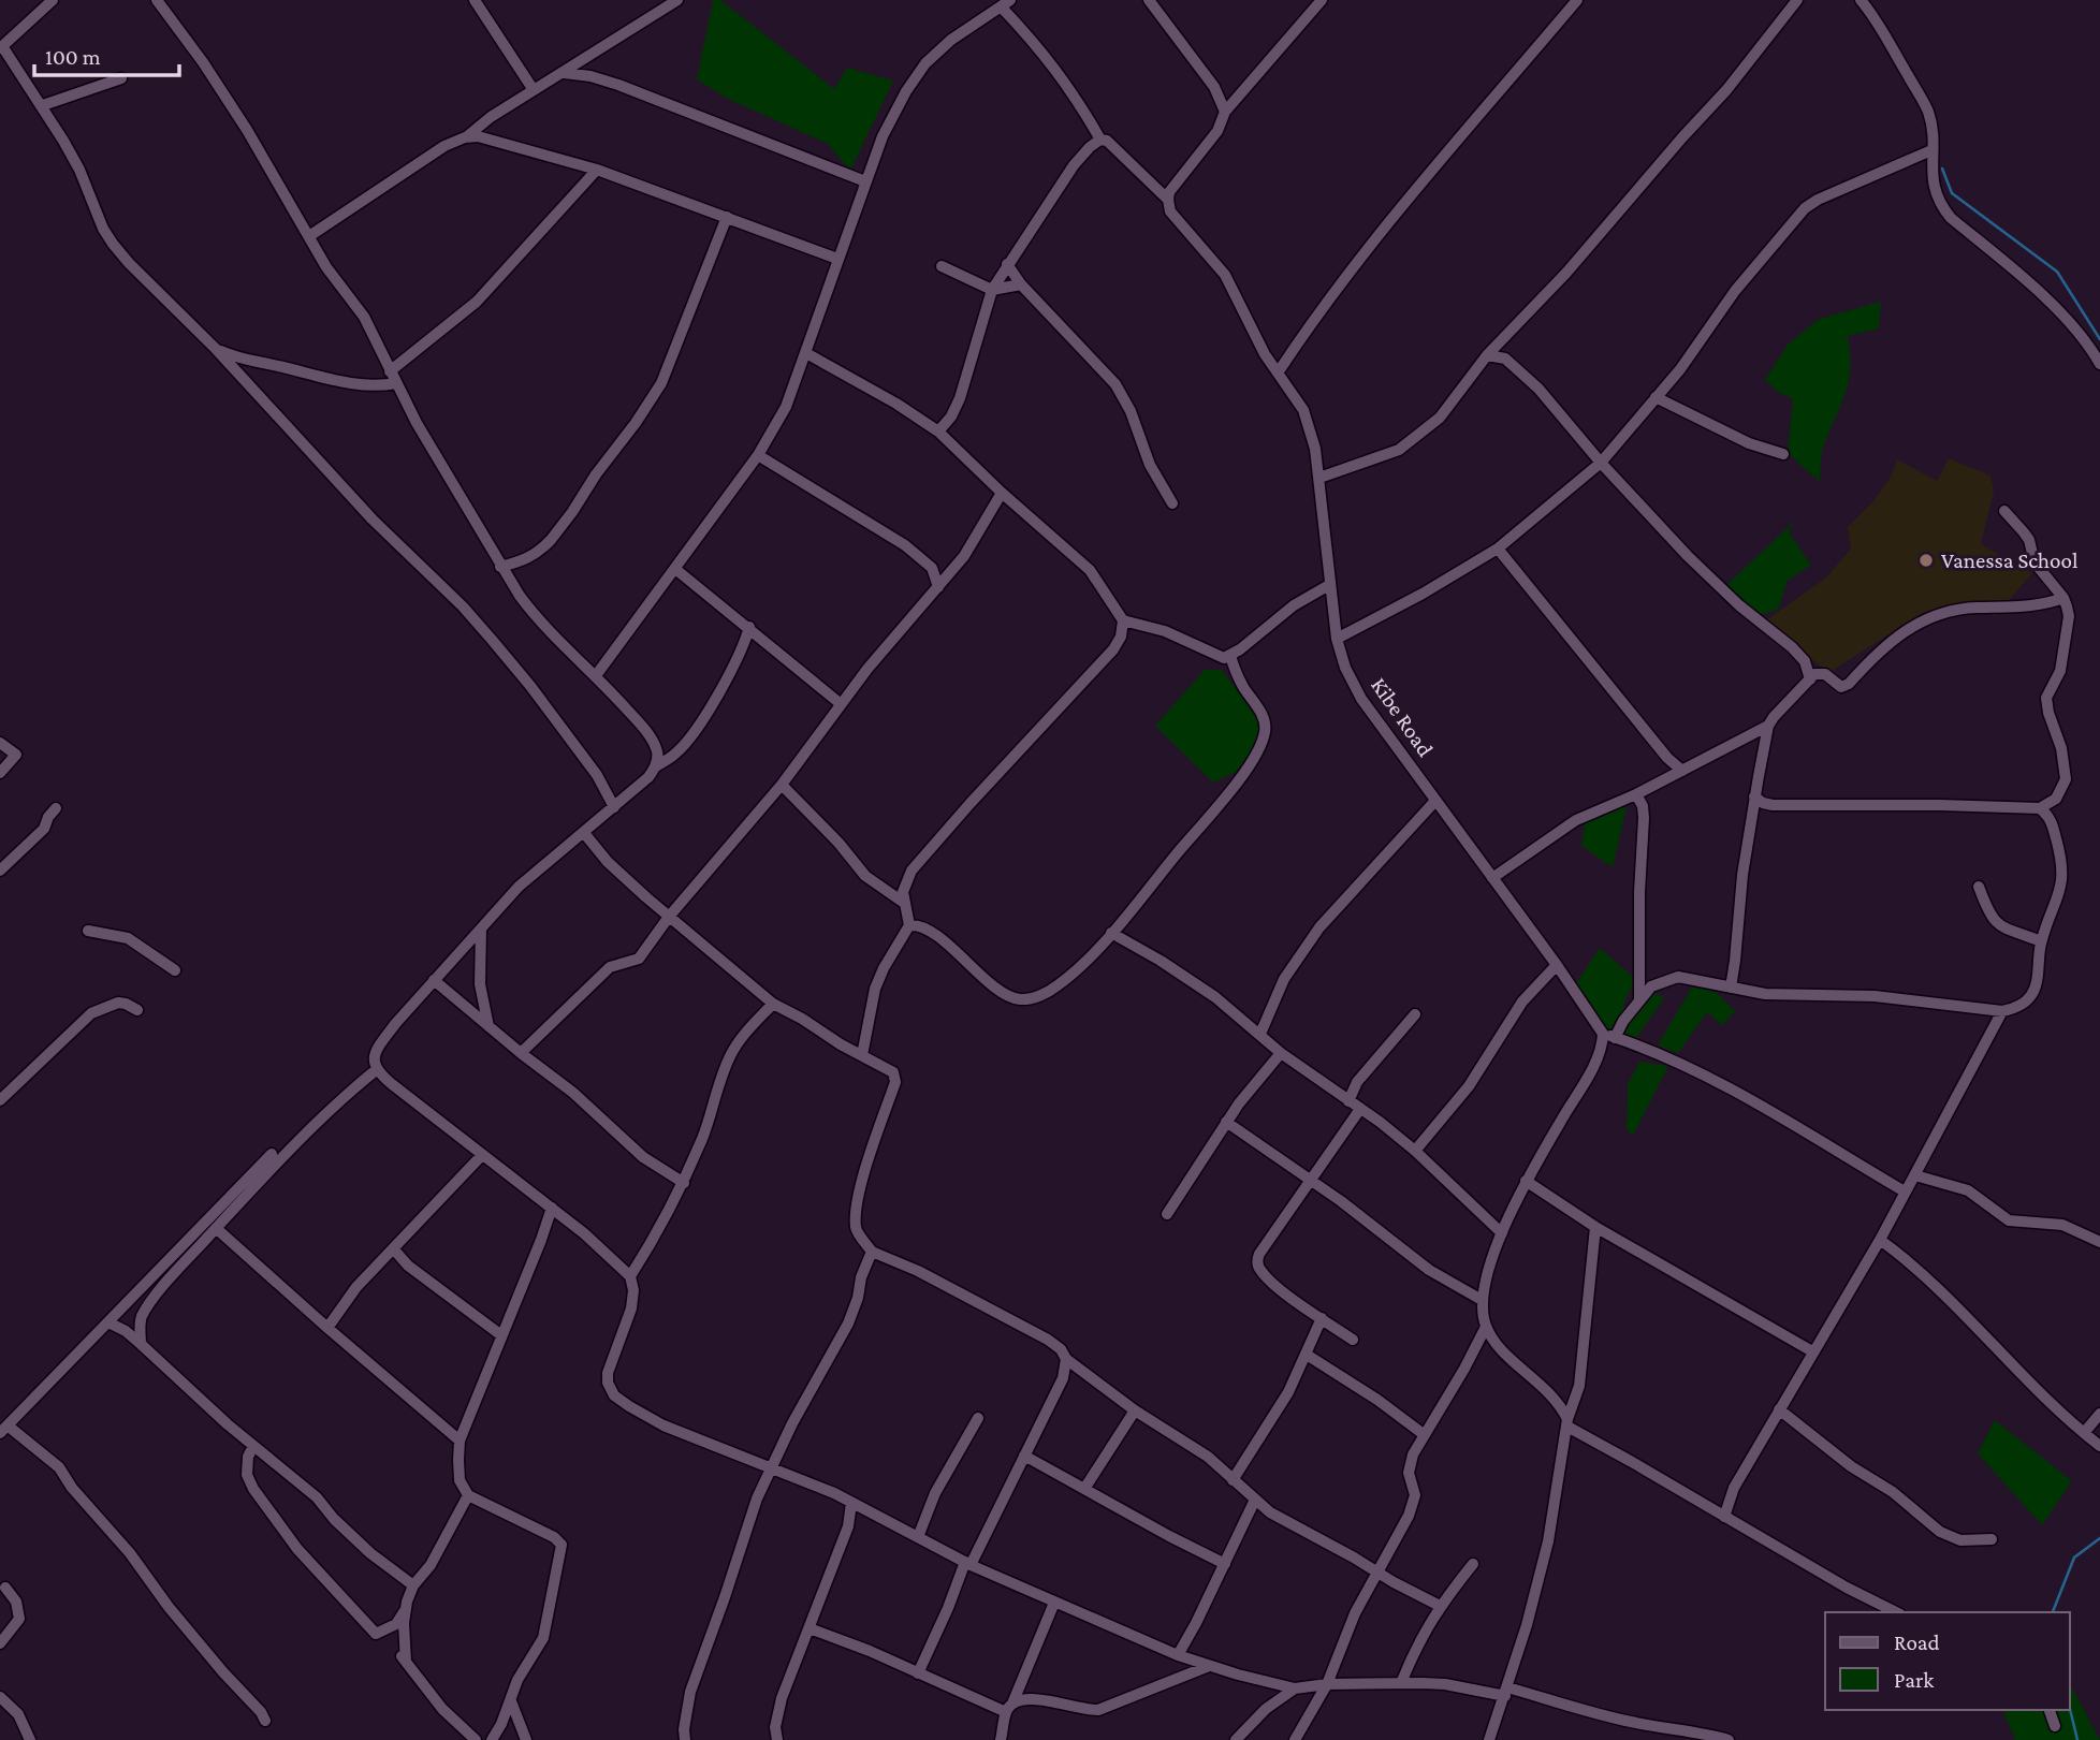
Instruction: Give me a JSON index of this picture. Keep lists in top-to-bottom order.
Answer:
{
  "streets": {
    "street": ["Kibe Road"]
  },
  "places": ["Vanessa School"],
  "legend": ["Road", "Park"],
  "scale_bar": "100 m"
}
